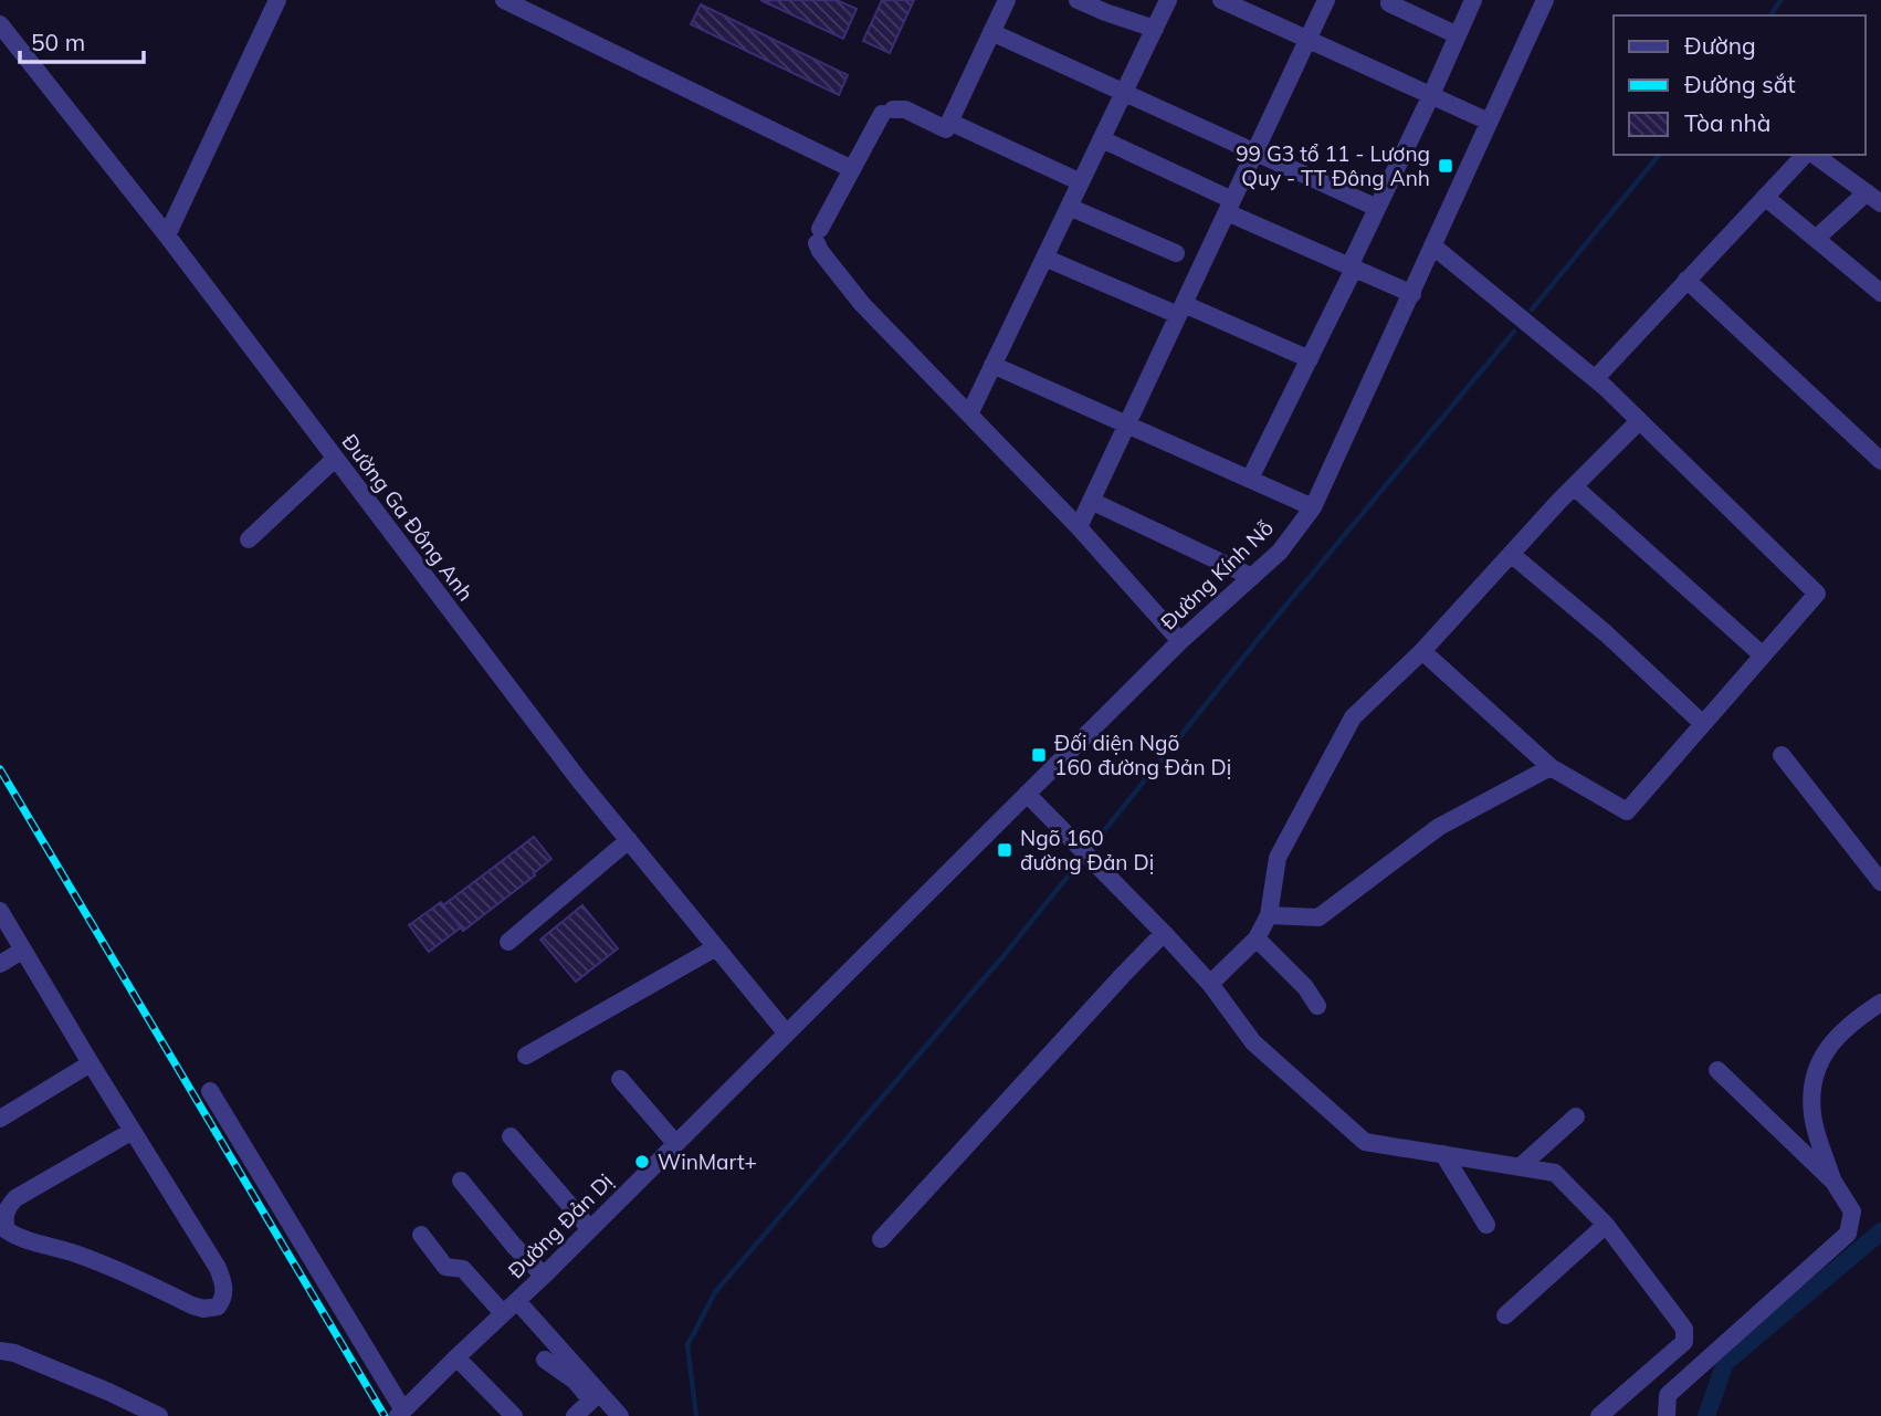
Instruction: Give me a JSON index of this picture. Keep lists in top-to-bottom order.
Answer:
{
  "streets": {
    "street": ["Đường Ga Đông Anh", "Đường Kính Nỗ", "Đường Đản Dị"]
  },
  "crossings": [
    ["Đường Ga Đông Anh", "Đường Kính Nỗ"],
    ["Đường Ga Đông Anh", "Đường Đản Dị"],
    ["Đường Kính Nỗ", "Đường Đản Dị"]
  ],
  "places": {
    "transit": ["99 G3 tổ 11 - Lương Quy - TT Đông Anh", "Đối diện Ngõ 160 đường Đản Dị", "Ngõ 160 đường Đản Dị"],
    "other": ["WinMart+"]
  },
  "legend": ["Đường", "Đường sắt", "Tòa nhà"],
  "scale_bar": "50 m"
}
